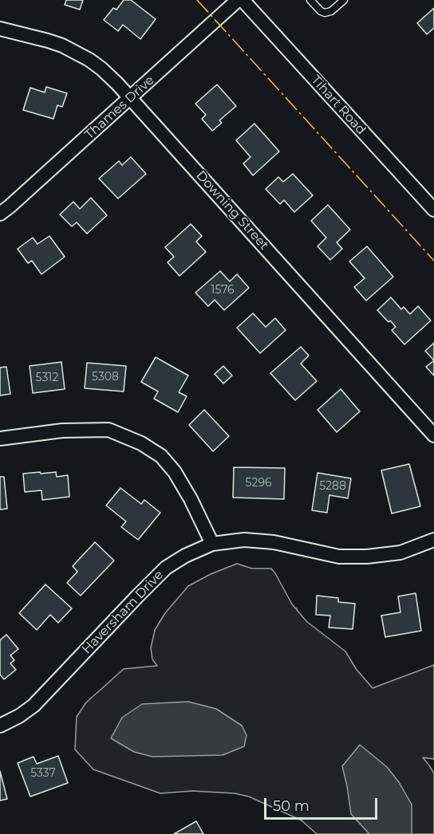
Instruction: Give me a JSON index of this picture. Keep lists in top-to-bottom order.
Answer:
{
  "streets": {
    "street": [
      "Tihart Road",
      "Thames Drive",
      "Downing Street",
      "Haversham Drive"
    ]
  },
  "crossings": [
    ["Thames Drive", "Downing Street"]
  ],
  "house_numbers": [
    "1576",
    "5308",
    "5312",
    "5296",
    "5288",
    "5337"
  ],
  "scale_bar": "50 m"
}
